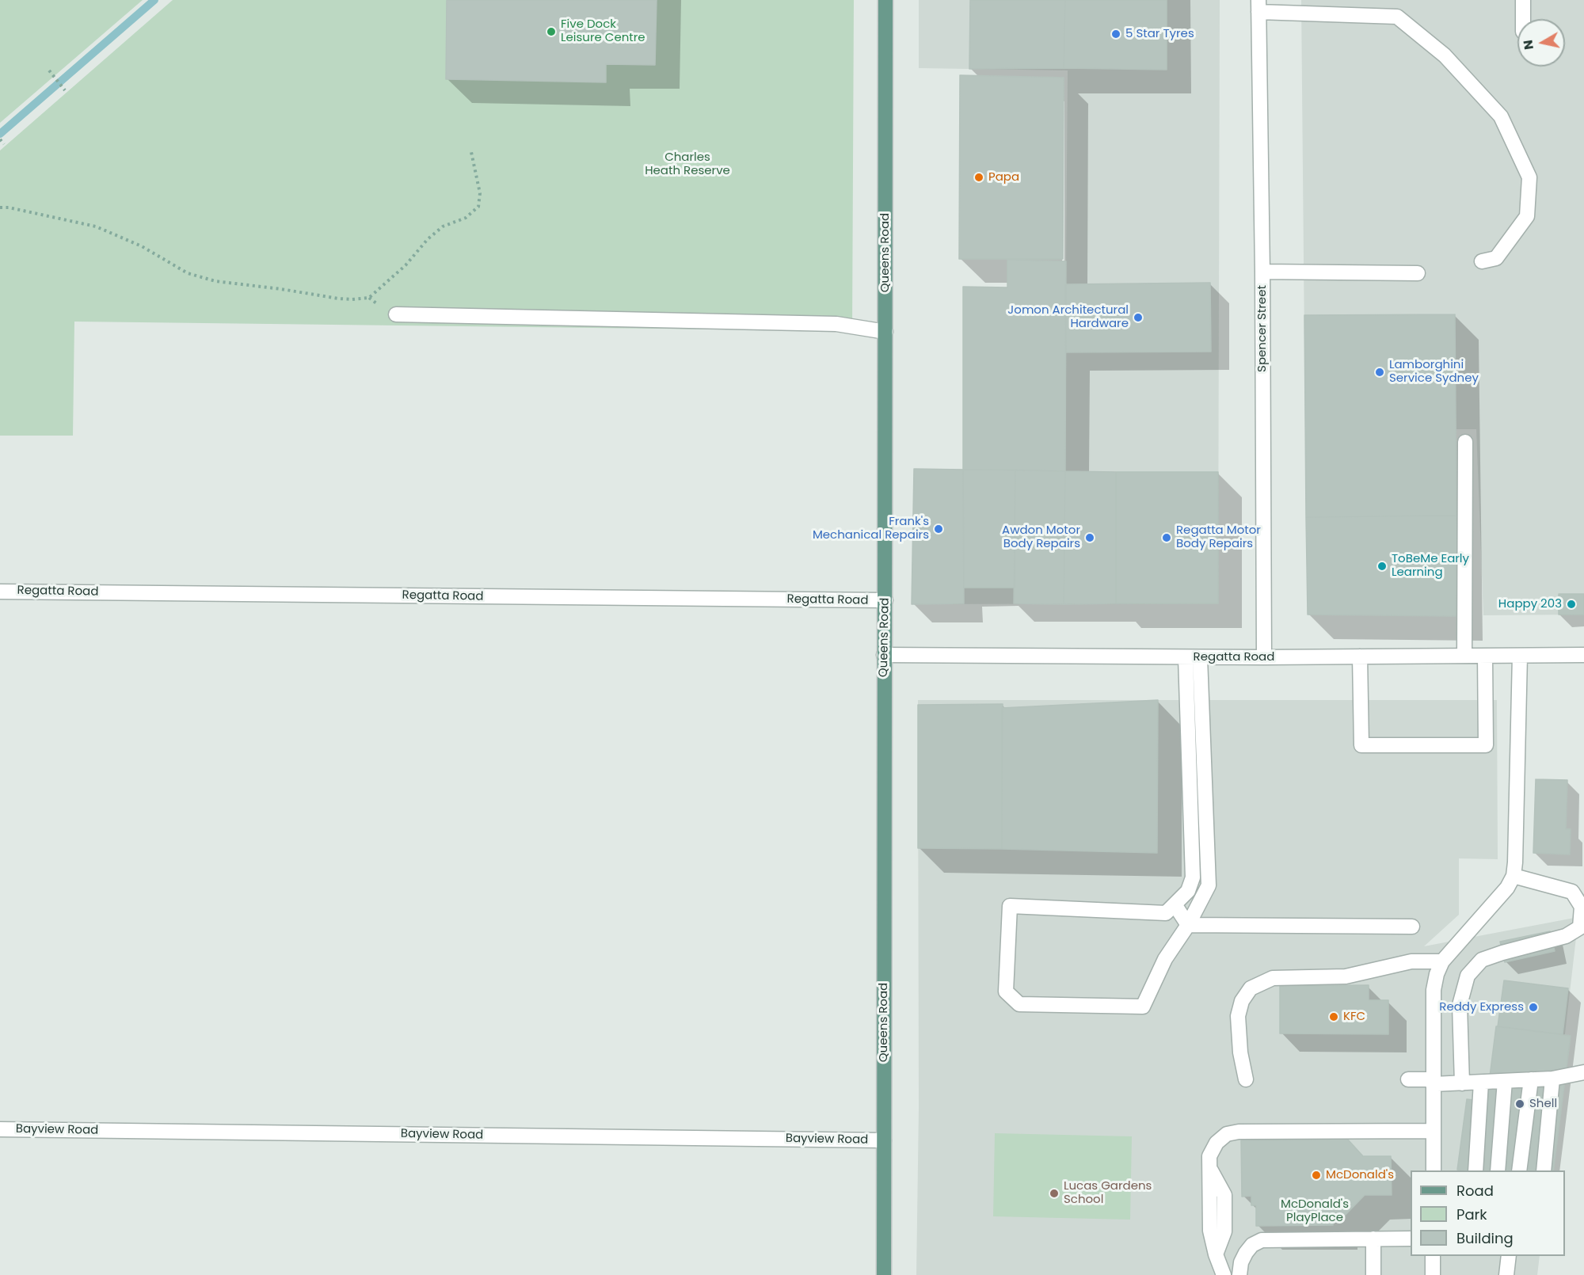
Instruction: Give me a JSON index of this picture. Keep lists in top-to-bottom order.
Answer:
{
  "streets": {
    "main road": ["Queens Road"],
    "street": ["Spencer Street", "Regatta Road", "Bayview Road"]
  },
  "crossings": [
    ["Queens Road", "Regatta Road"],
    ["Queens Road", "Bayview Road"],
    ["Spencer Street", "Regatta Road"]
  ],
  "parks": ["Charles Heath Reserve", "McDonald's PlayPlace"],
  "places": [
    "Five Dock Leisure Centre",
    "5 Star Tyres",
    "Papa",
    "Jomon Architectural Hardware",
    "Lamborghini Service Sydney",
    "Frank's Mechanical Repairs",
    "Awdon Motor Body Repairs",
    "Regatta Motor Body Repairs",
    "ToBeMe Early Learning",
    "Happy 203",
    "Reddy Express",
    "KFC",
    "Shell",
    "McDonald's",
    "Lucas Gardens School"
  ],
  "legend": ["Road", "Park", "Building"],
  "north": "left"
}
